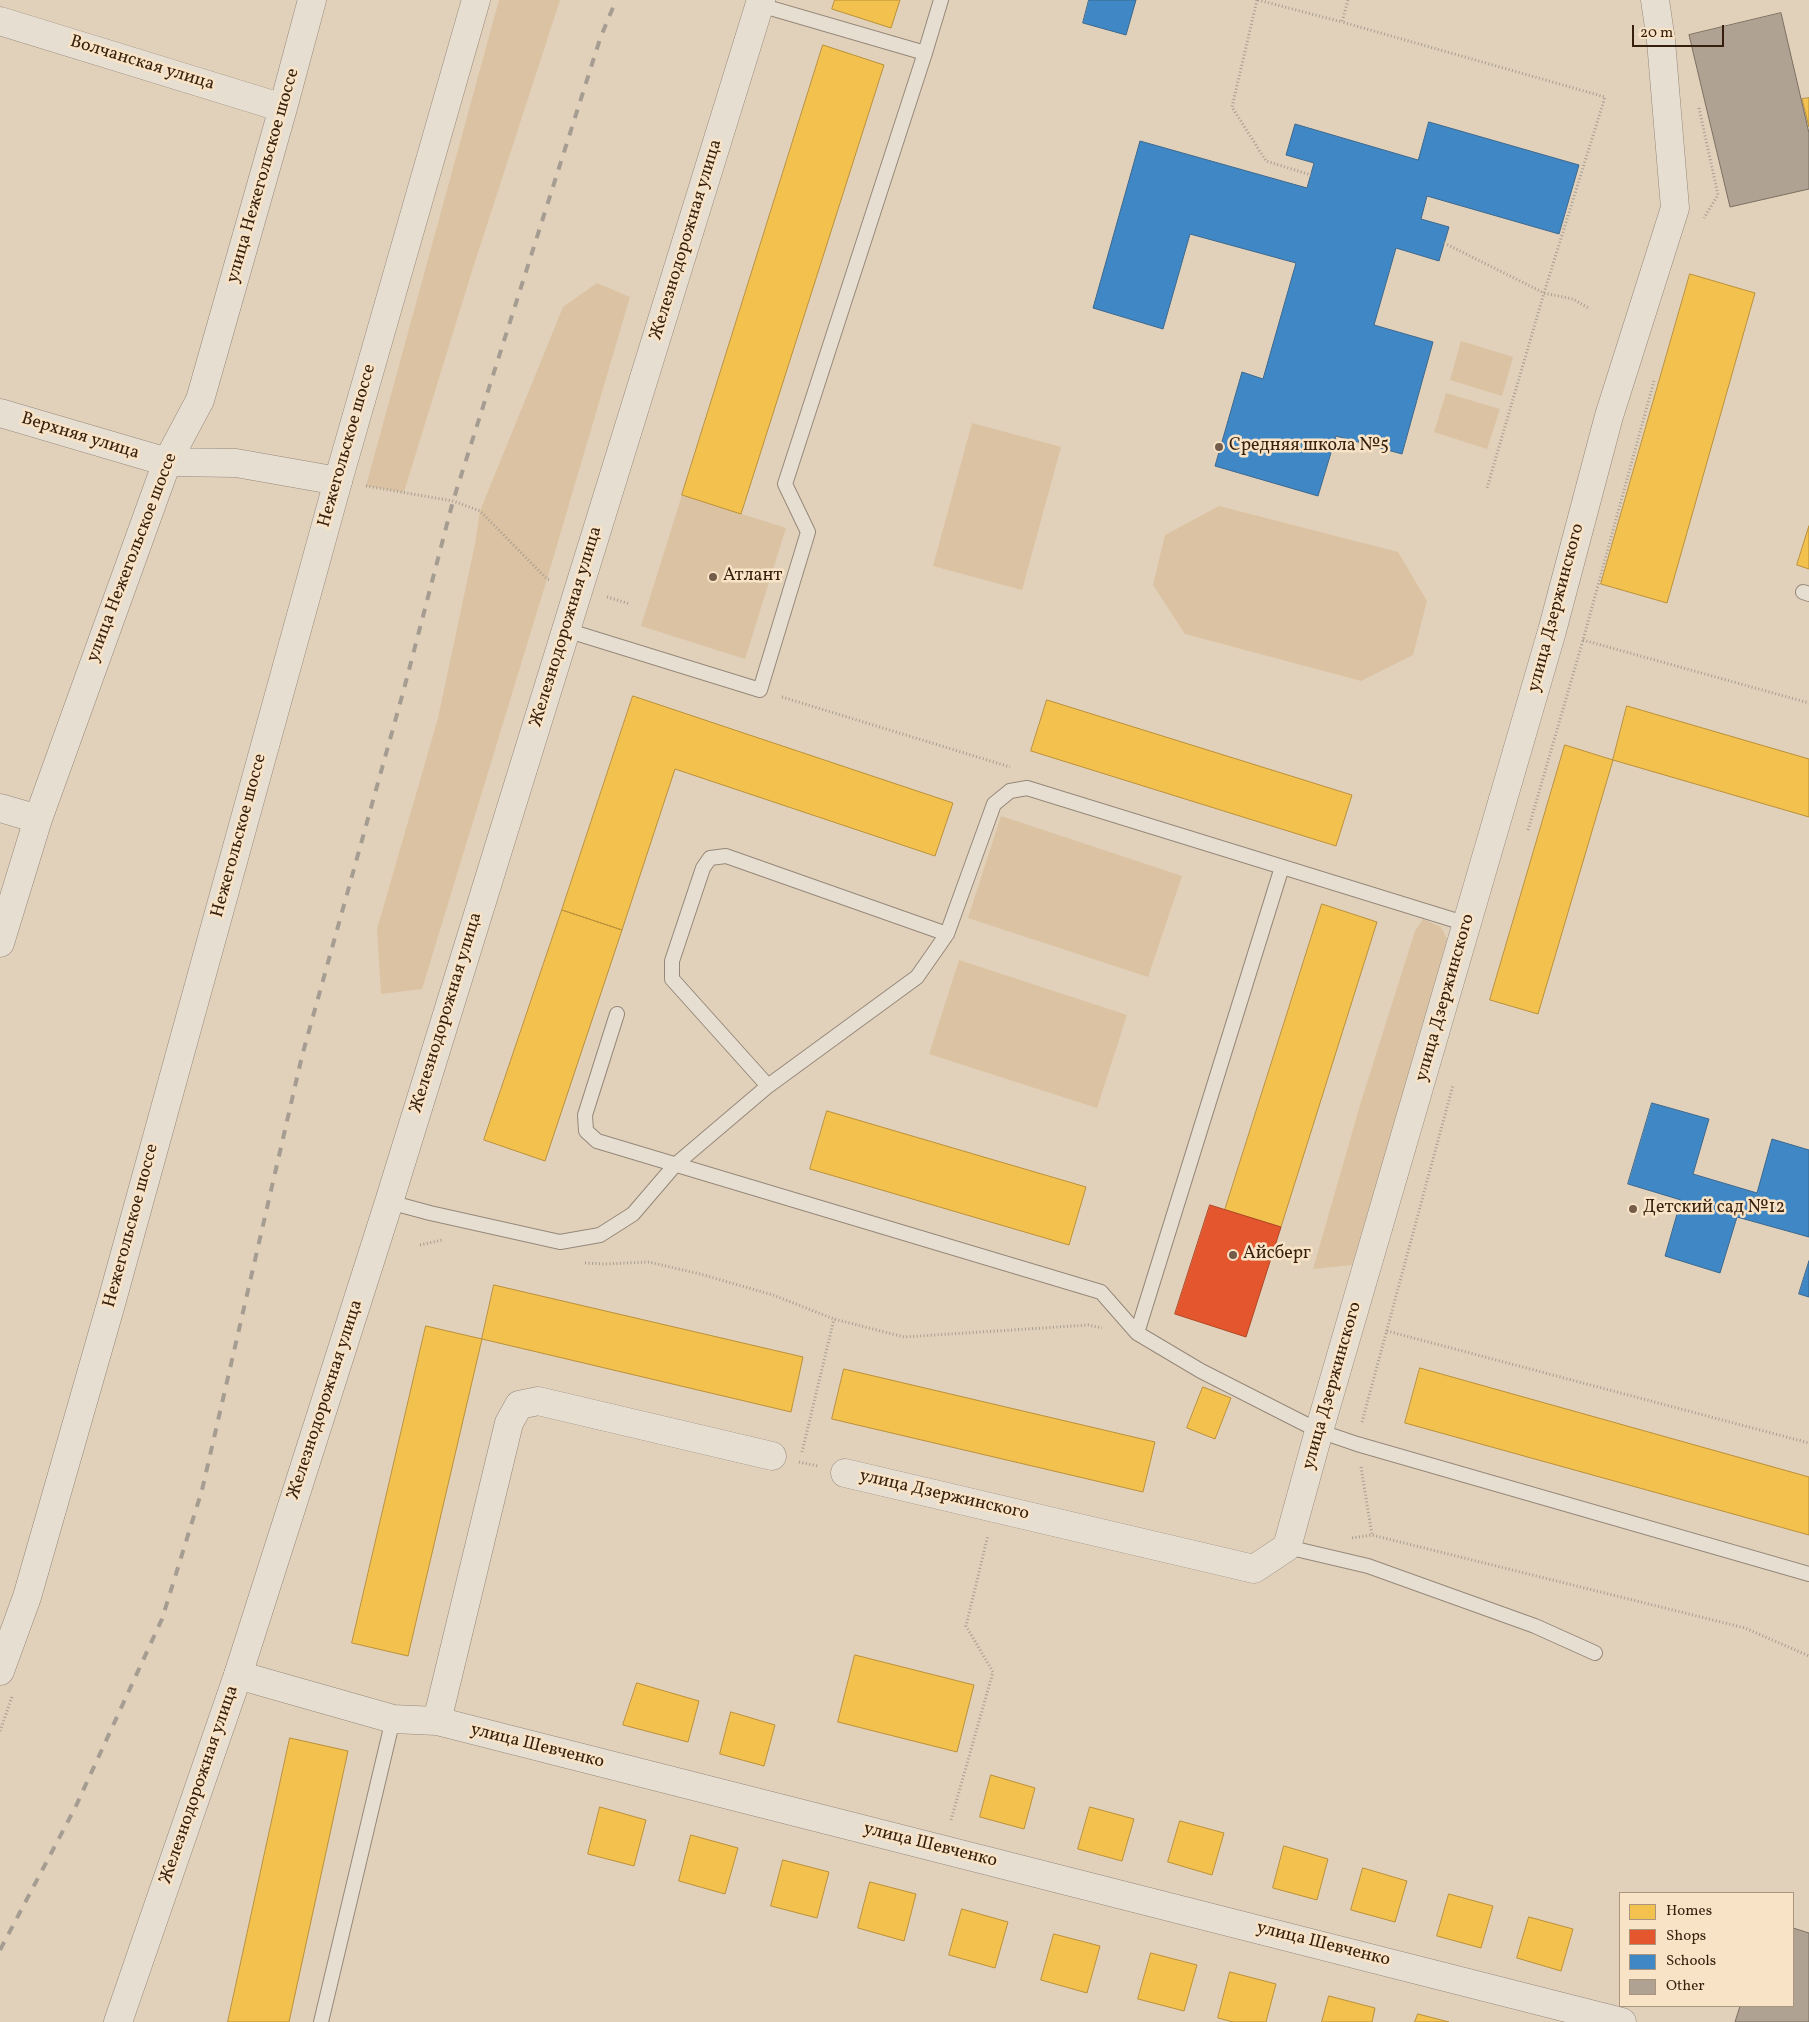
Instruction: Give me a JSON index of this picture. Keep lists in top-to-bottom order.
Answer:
{
  "streets": {
    "street": [
      "Волчанская улица",
      "улица Нежегольское шоссе",
      "Железнодорожная улица",
      "Верхняя улица",
      "Нежегольское шоссе",
      "улица Дзержинского",
      "улица Шевченко"
    ]
  },
  "crossings": [
    ["Волчанская улица", "улица Нежегольское шоссе"],
    ["улица Нежегольское шоссе", "Верхняя улица"],
    ["Железнодорожная улица", "улица Шевченко"],
    ["Верхняя улица", "Нежегольское шоссе"]
  ],
  "places": [
    "Средняя школа №5",
    "Атлант",
    "Детский сад №12",
    "Айсберг"
  ],
  "legend": [
    "Homes",
    "Shops",
    "Schools",
    "Other"
  ],
  "scale_bar": "20 m"
}
